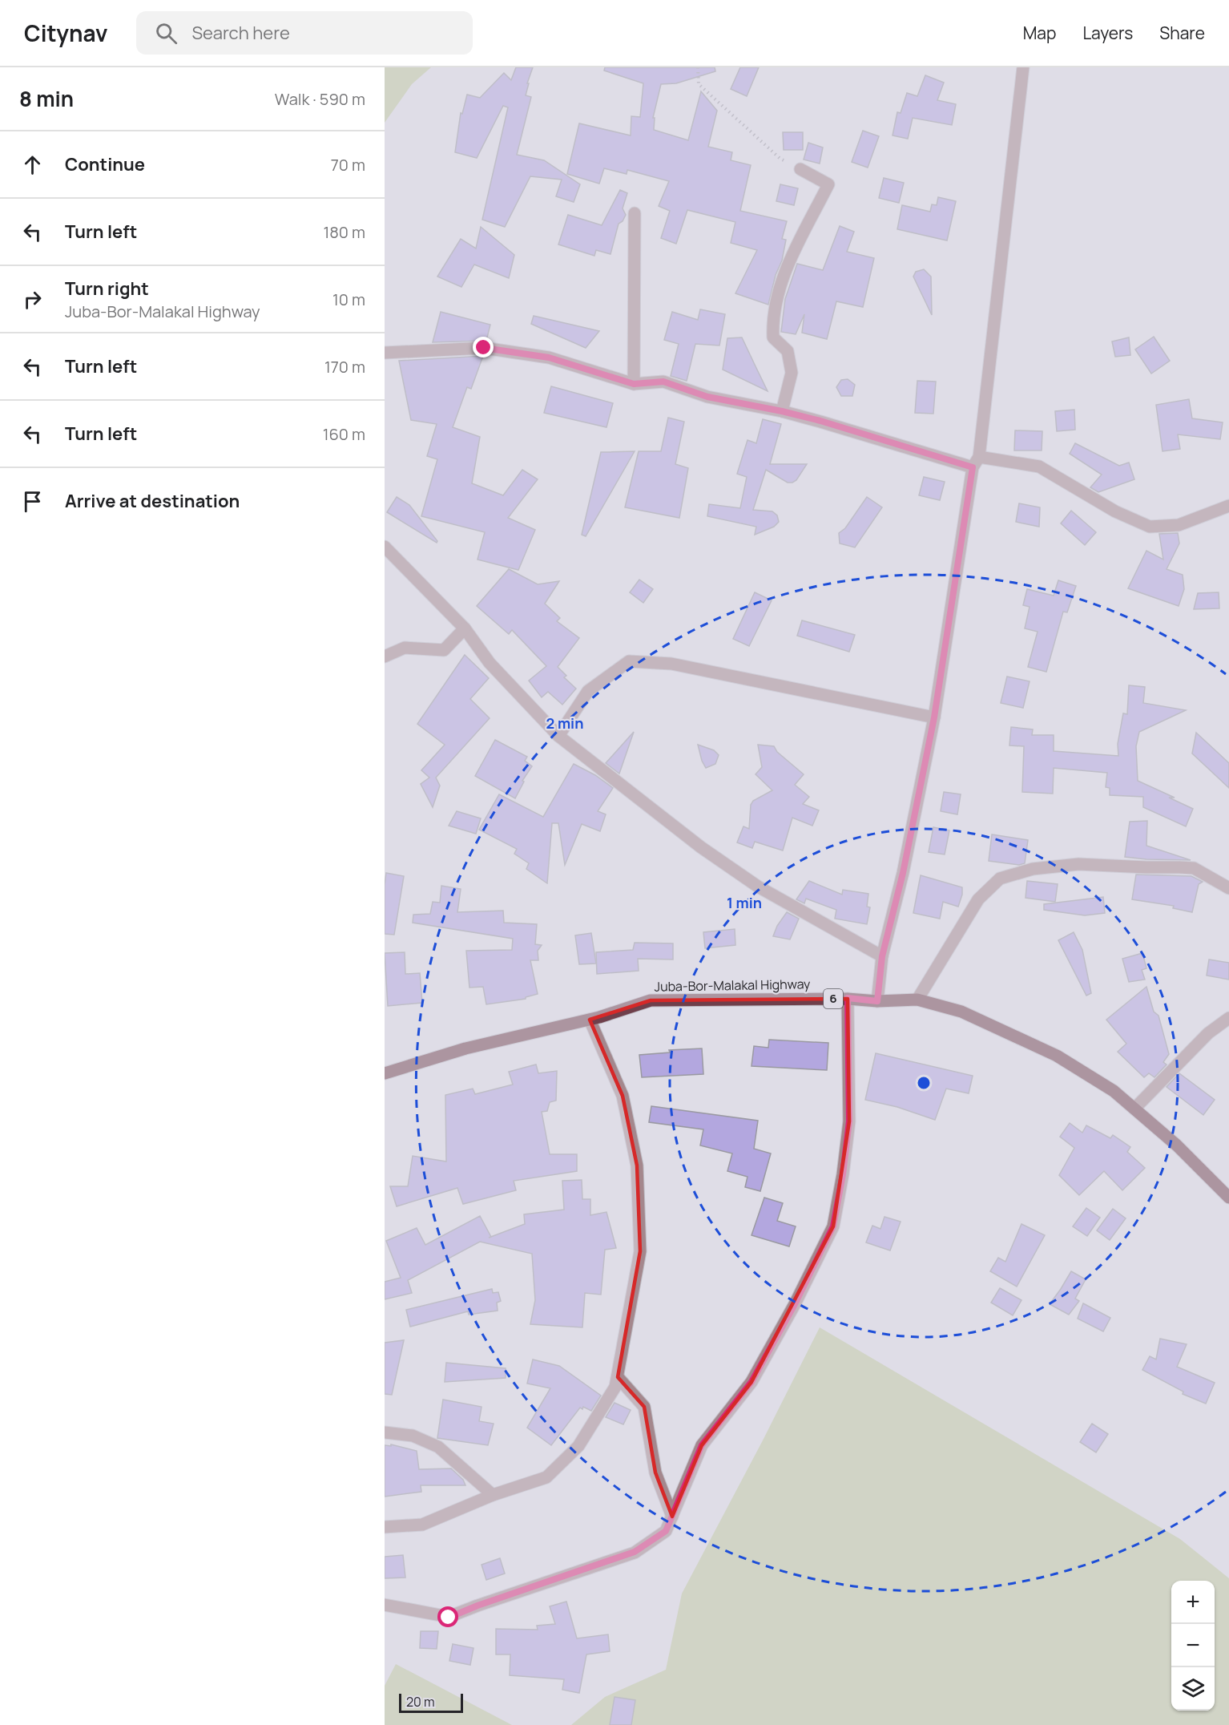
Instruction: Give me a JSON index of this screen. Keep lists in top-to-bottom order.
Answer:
{
  "streets": {
    "main road": ["Juba-Bor-Malakal Highway", "6"]
  },
  "scale_bar": "20 m",
  "page": {
    "header": "Citynav",
    "search": "Search here",
    "nav": ["Map", "Layers", "Share"],
    "heading": ["8 min", "Walk · 590 m"],
    "list": [
      ["Continue", "70 m"],
      ["Turn left", "180 m"],
      ["Turn right", "Juba-Bor-Malakal Highway", "10 m"],
      ["Turn left", "170 m"],
      ["Turn left", "160 m"],
      "Arrive at destination"
    ],
    "map_buttons": ["+", "−"],
    "scale": "20 m"
  },
  "rings": ["2 min", "1 min"]
}
